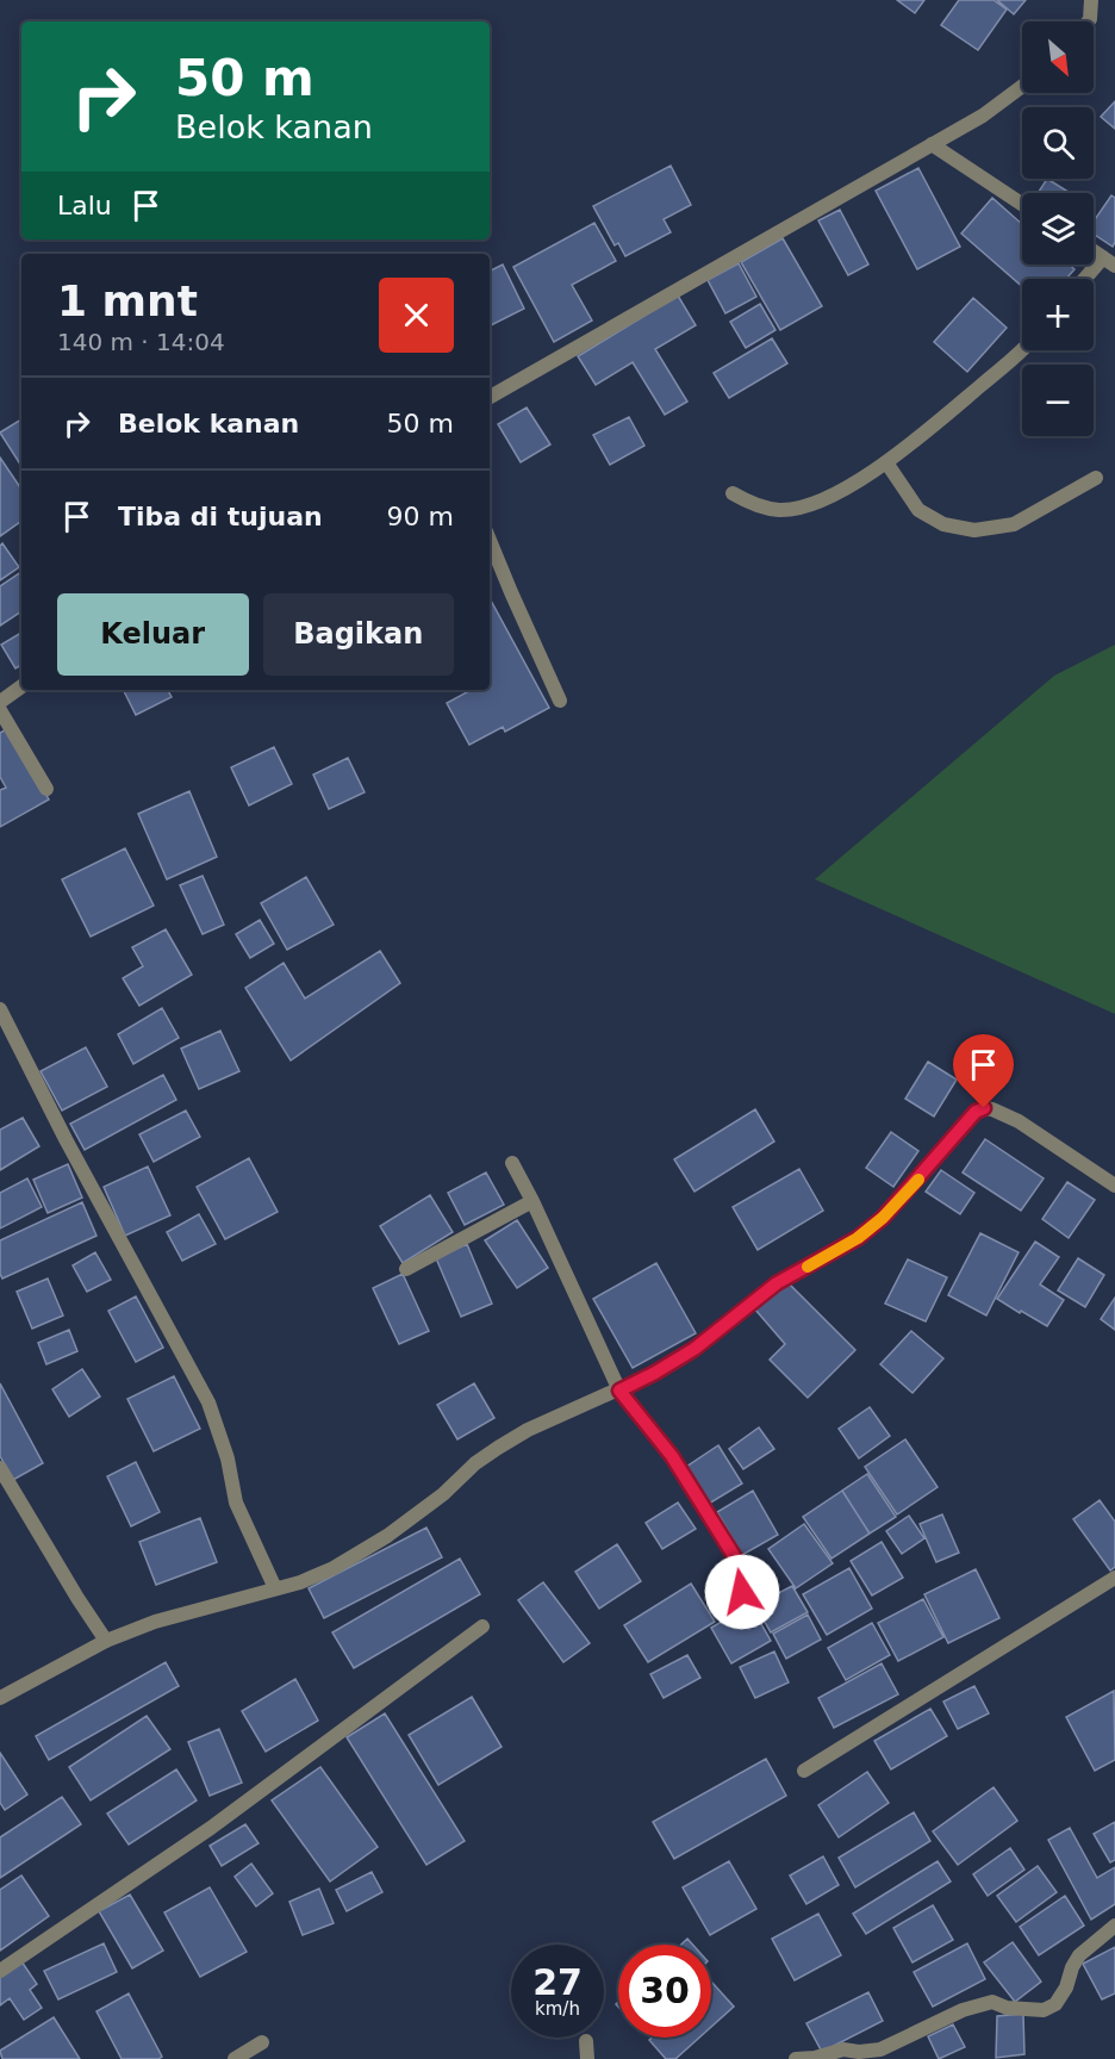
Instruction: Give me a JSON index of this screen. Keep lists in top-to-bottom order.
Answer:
{
  "north": "bottom right",
  "page": {
    "map_buttons": ["+", "−"],
    "turn": ["50 m", "Belok kanan"],
    "then": "Lalu",
    "heading": ["1 mnt", "140 m · 14:04"],
    "list": [
      {
        "name": "Belok kanan",
        "value": "50 m"
      },
      {
        "name": "Tiba di tujuan",
        "value": "90 m"
      }
    ],
    "buttons": ["Keluar", "Bagikan"],
    "speed": "27 km/h",
    "limit": "30"
  }
}
